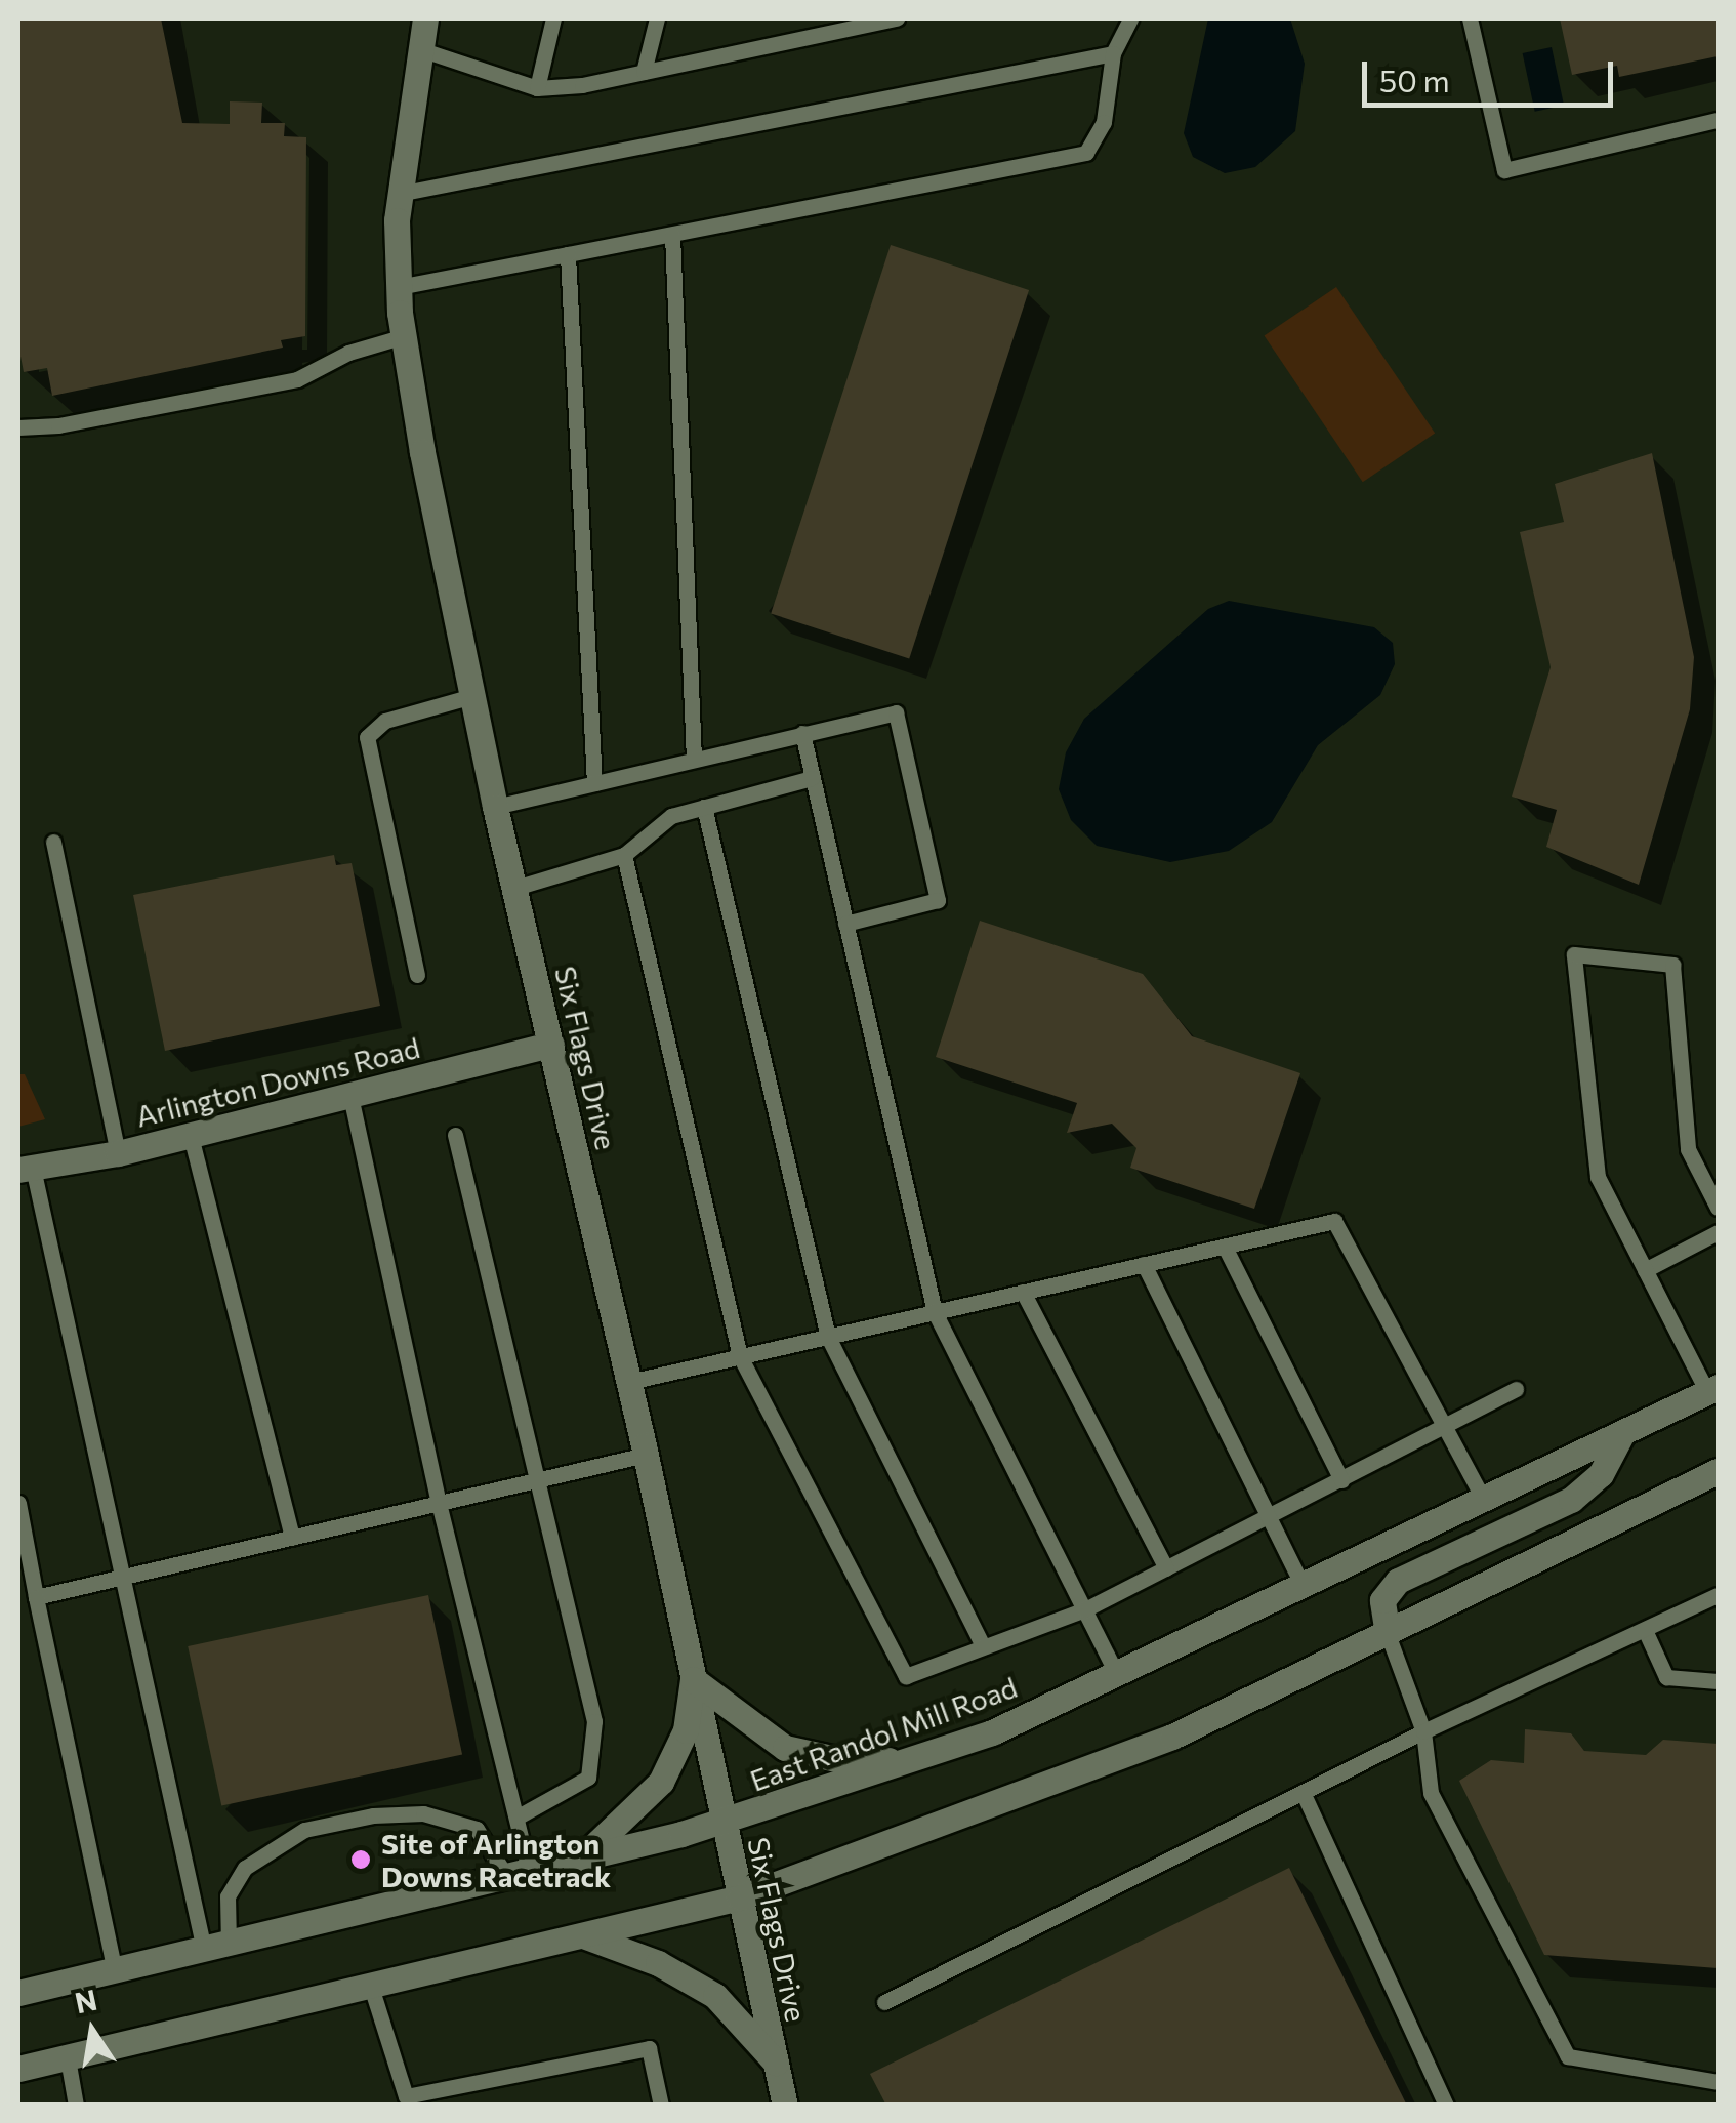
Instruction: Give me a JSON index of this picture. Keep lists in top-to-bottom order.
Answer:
{
  "streets": {
    "main road": ["Six Flags Drive", "Arlington Downs Road", "East Randol Mill Road"]
  },
  "crossings": [
    ["Six Flags Drive", "Arlington Downs Road"],
    ["Six Flags Drive", "East Randol Mill Road"]
  ],
  "places": ["Site of Arlington Downs Racetrack"],
  "scale_bar": "50 m",
  "north": "top"
}
